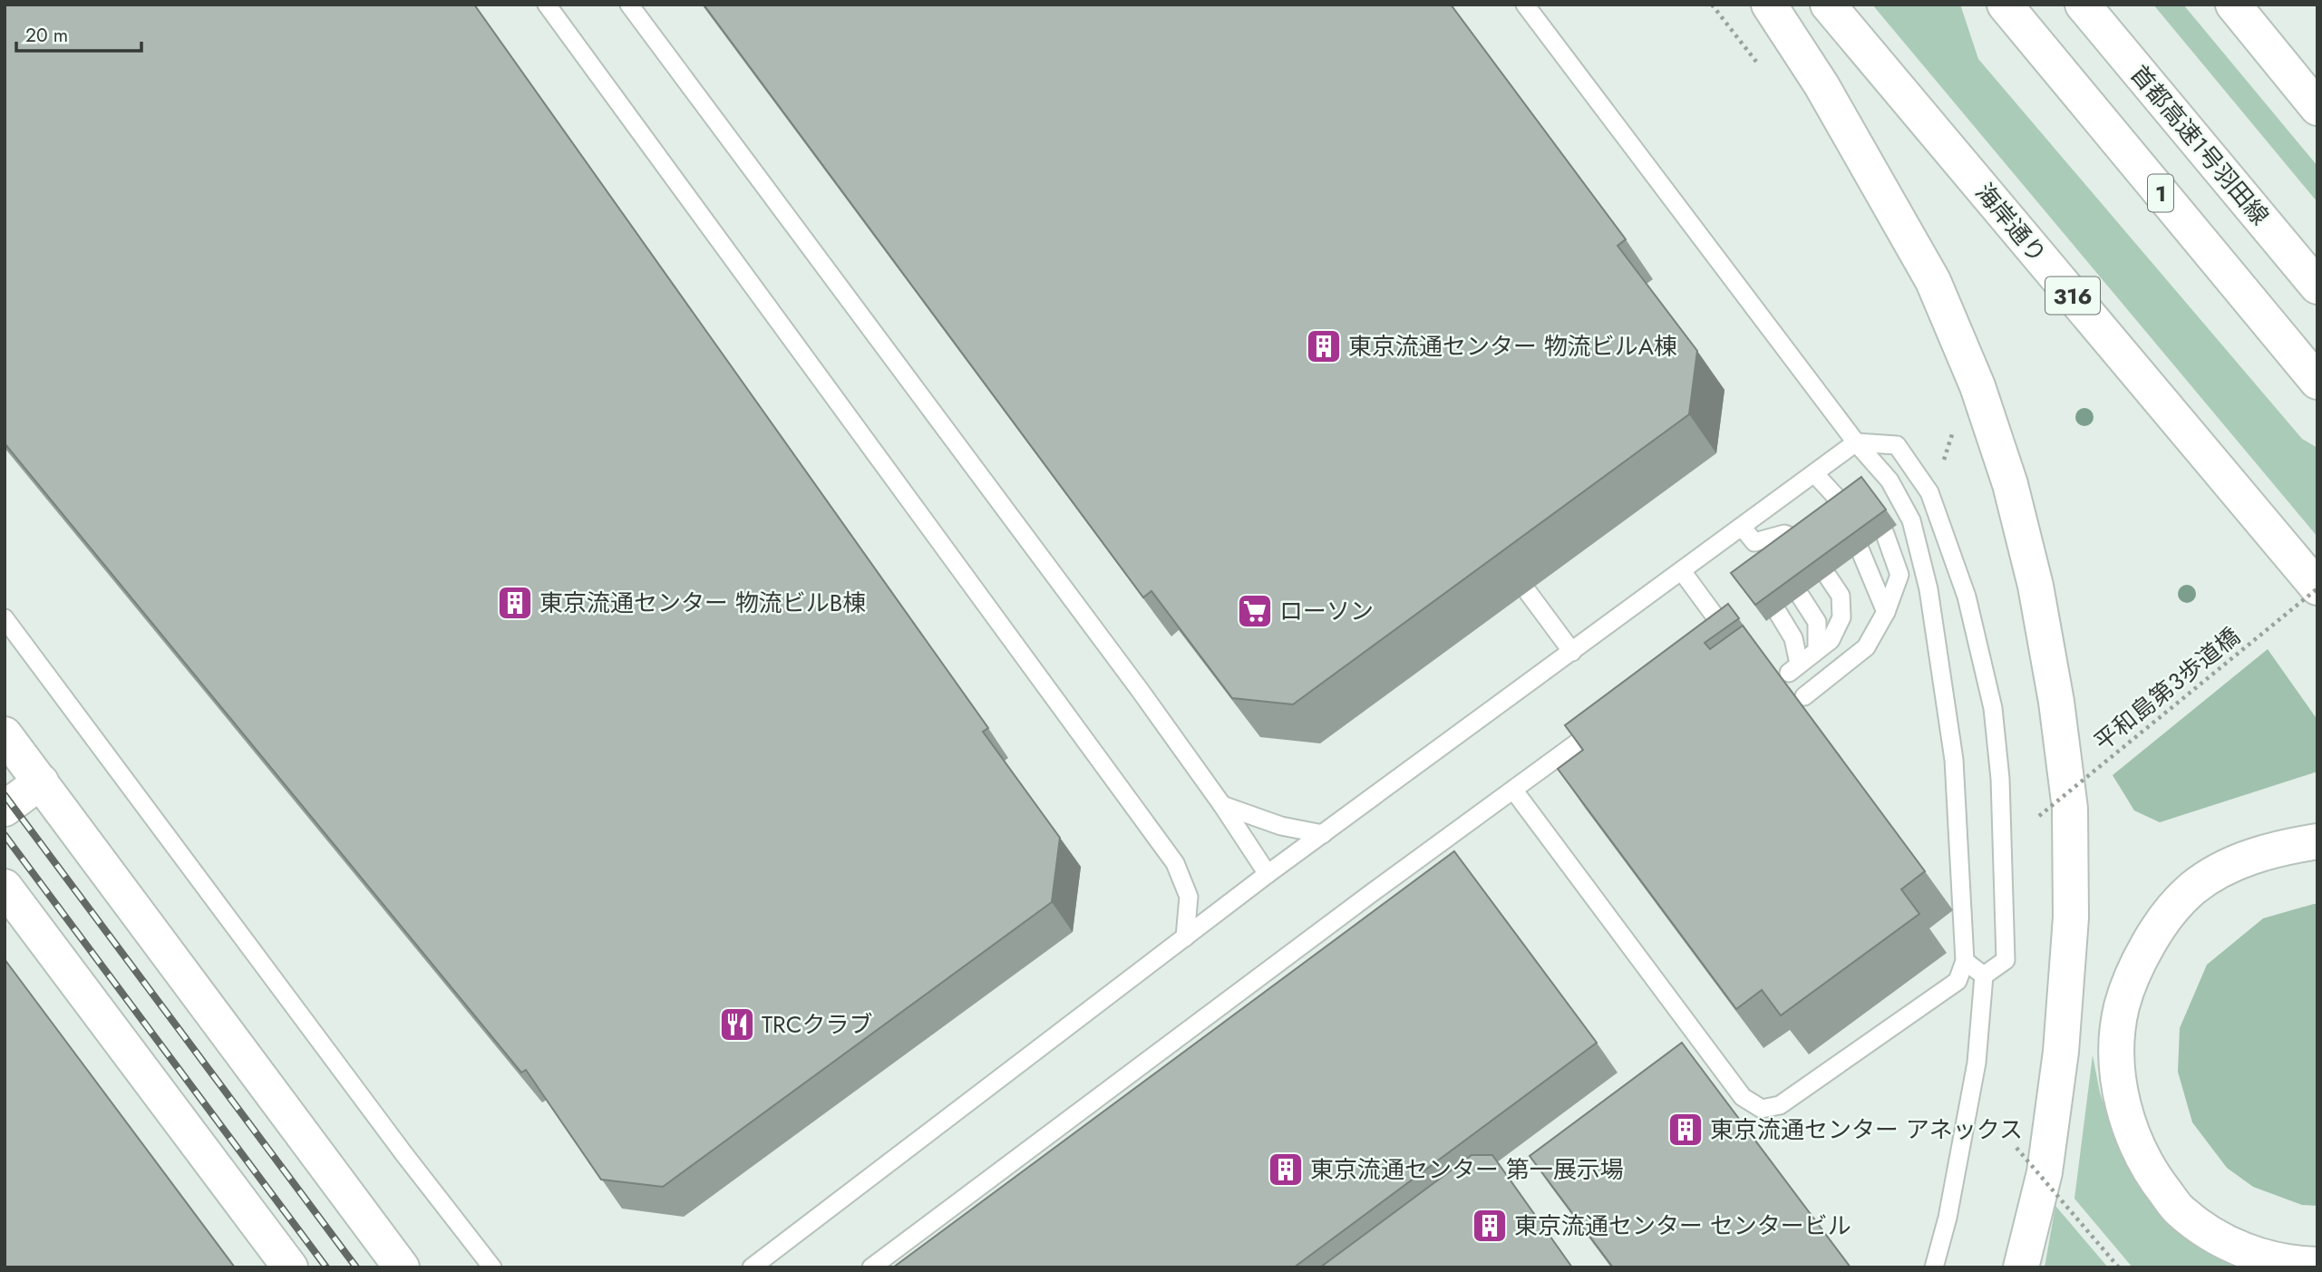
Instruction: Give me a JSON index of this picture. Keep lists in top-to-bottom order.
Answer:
{
  "streets": {
    "main road": [
      "首都高速1号羽田線",
      "1",
      "海岸通り",
      "316"
    ],
    "path": ["平和島第３歩道橋"]
  },
  "crossings": [
    ["海岸通り", "平和島第３歩道橋"]
  ],
  "places": {
    "building": [
      "東京流通センター 物流ビルA棟",
      "東京流通センター 物流ビルB棟",
      "東京流通センター アネックス",
      "東京流通センター 第一展示場",
      "東京流通センター センタービル"
    ],
    "supermarket": ["ローソン"],
    "restaurant": ["TRCクラブ"]
  },
  "scale_bar": "20 m"
}
